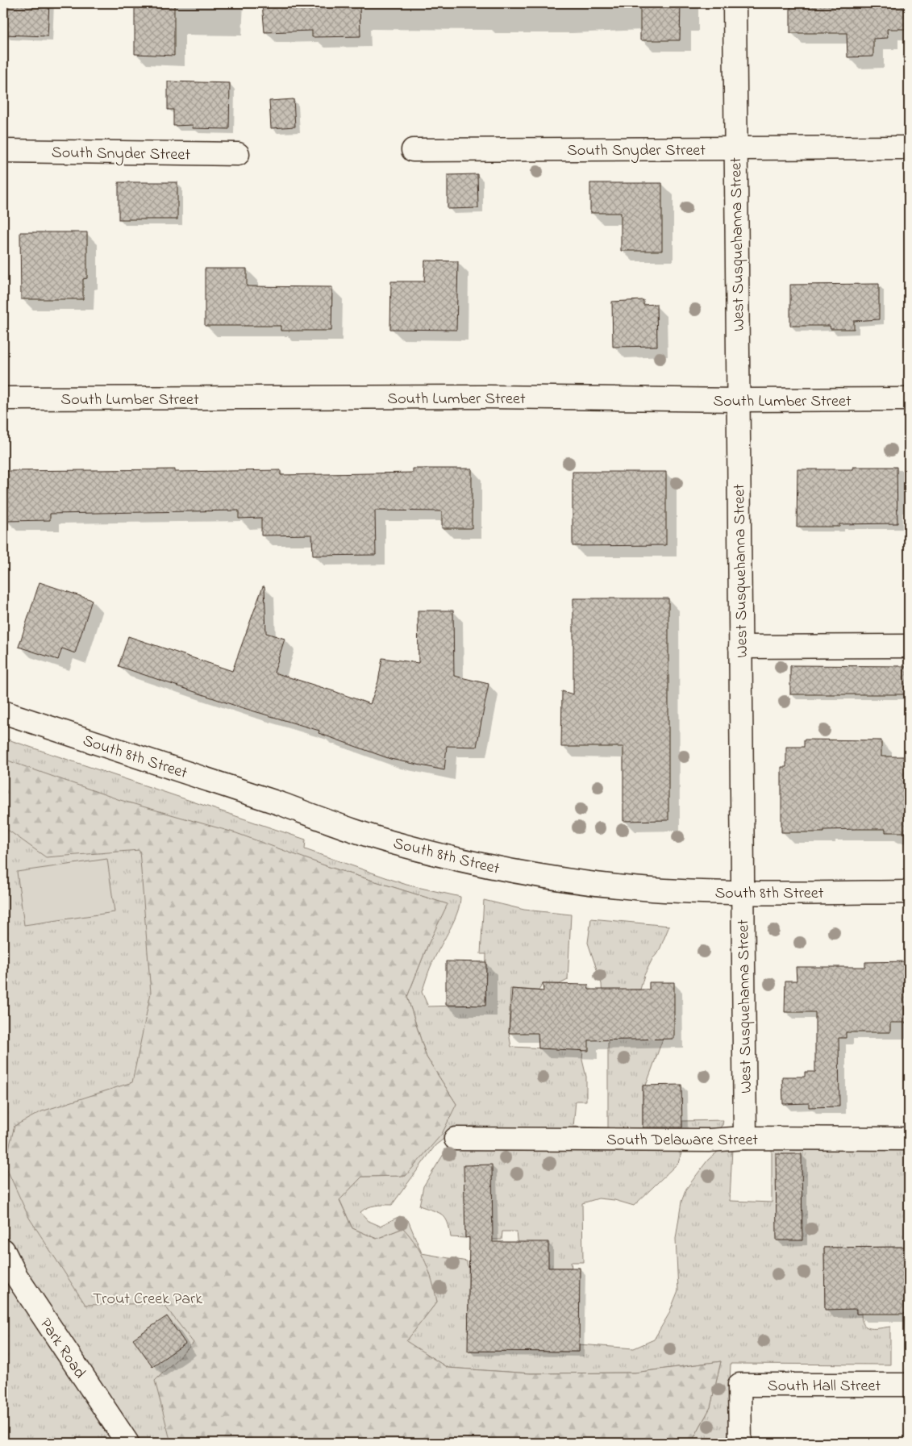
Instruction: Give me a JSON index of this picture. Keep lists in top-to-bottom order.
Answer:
{
  "streets": {
    "street": [
      "South Snyder Street",
      "West Susquehanna Street",
      "South Lumber Street",
      "South 8th Street",
      "South Delaware Street",
      "Park Road",
      "South Hall Street"
    ]
  },
  "crossings": [
    ["South Snyder Street", "West Susquehanna Street"],
    ["West Susquehanna Street", "South Lumber Street"],
    ["West Susquehanna Street", "South 8th Street"],
    ["West Susquehanna Street", "South Delaware Street"]
  ],
  "parks": ["Trout Creek Park"]
}
